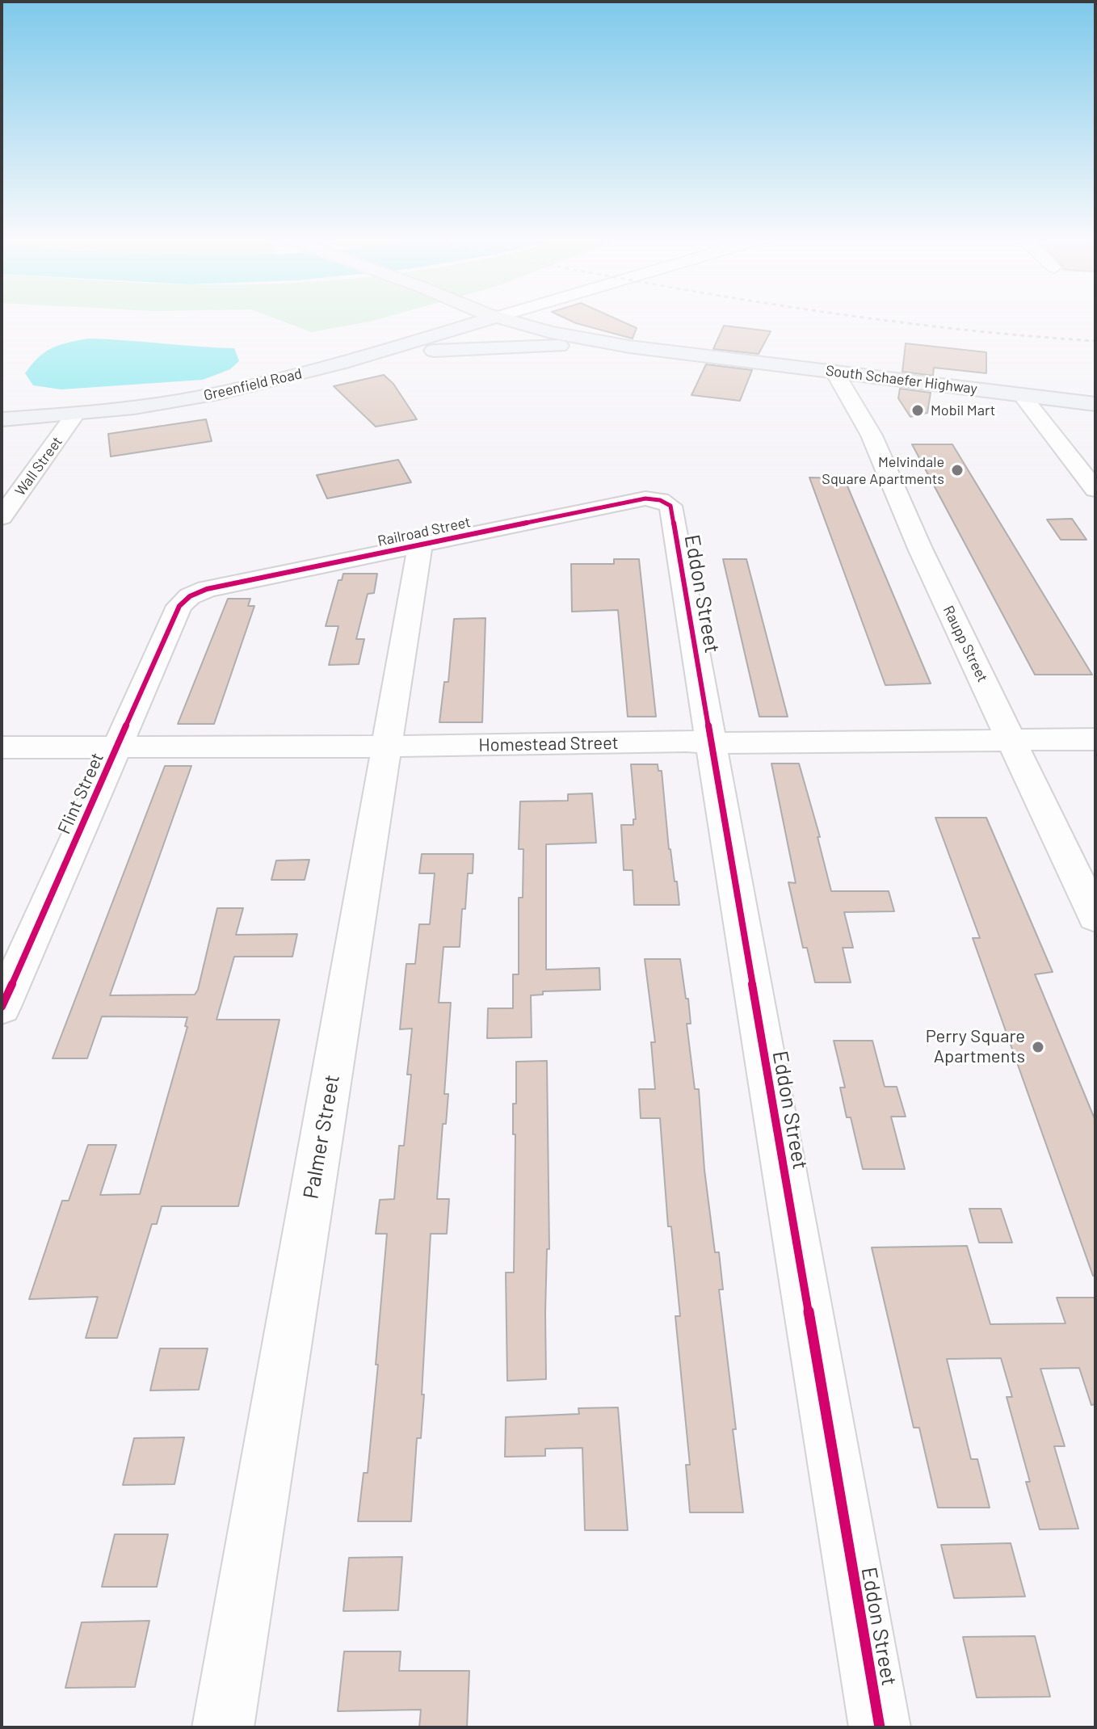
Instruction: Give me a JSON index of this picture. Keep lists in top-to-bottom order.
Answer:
{
  "streets": {
    "main road": ["South Schaefer Highway", "Greenfield Road"],
    "street": [
      "Wall Street",
      "Railroad Street",
      "Eddon Street",
      "Raupp Street",
      "Homestead Street",
      "Flint Street",
      "Palmer Street"
    ]
  },
  "crossings": [
    ["South Schaefer Highway", "Raupp Street"],
    ["Greenfield Road", "Wall Street"],
    ["Railroad Street", "Eddon Street"],
    ["Railroad Street", "Flint Street"],
    ["Railroad Street", "Palmer Street"],
    ["Eddon Street", "Homestead Street"],
    ["Raupp Street", "Homestead Street"],
    ["Homestead Street", "Flint Street"],
    ["Homestead Street", "Palmer Street"]
  ],
  "places": ["Mobil Mart", "Melvindale Square Apartments", "Perry Square Apartments"]
}
